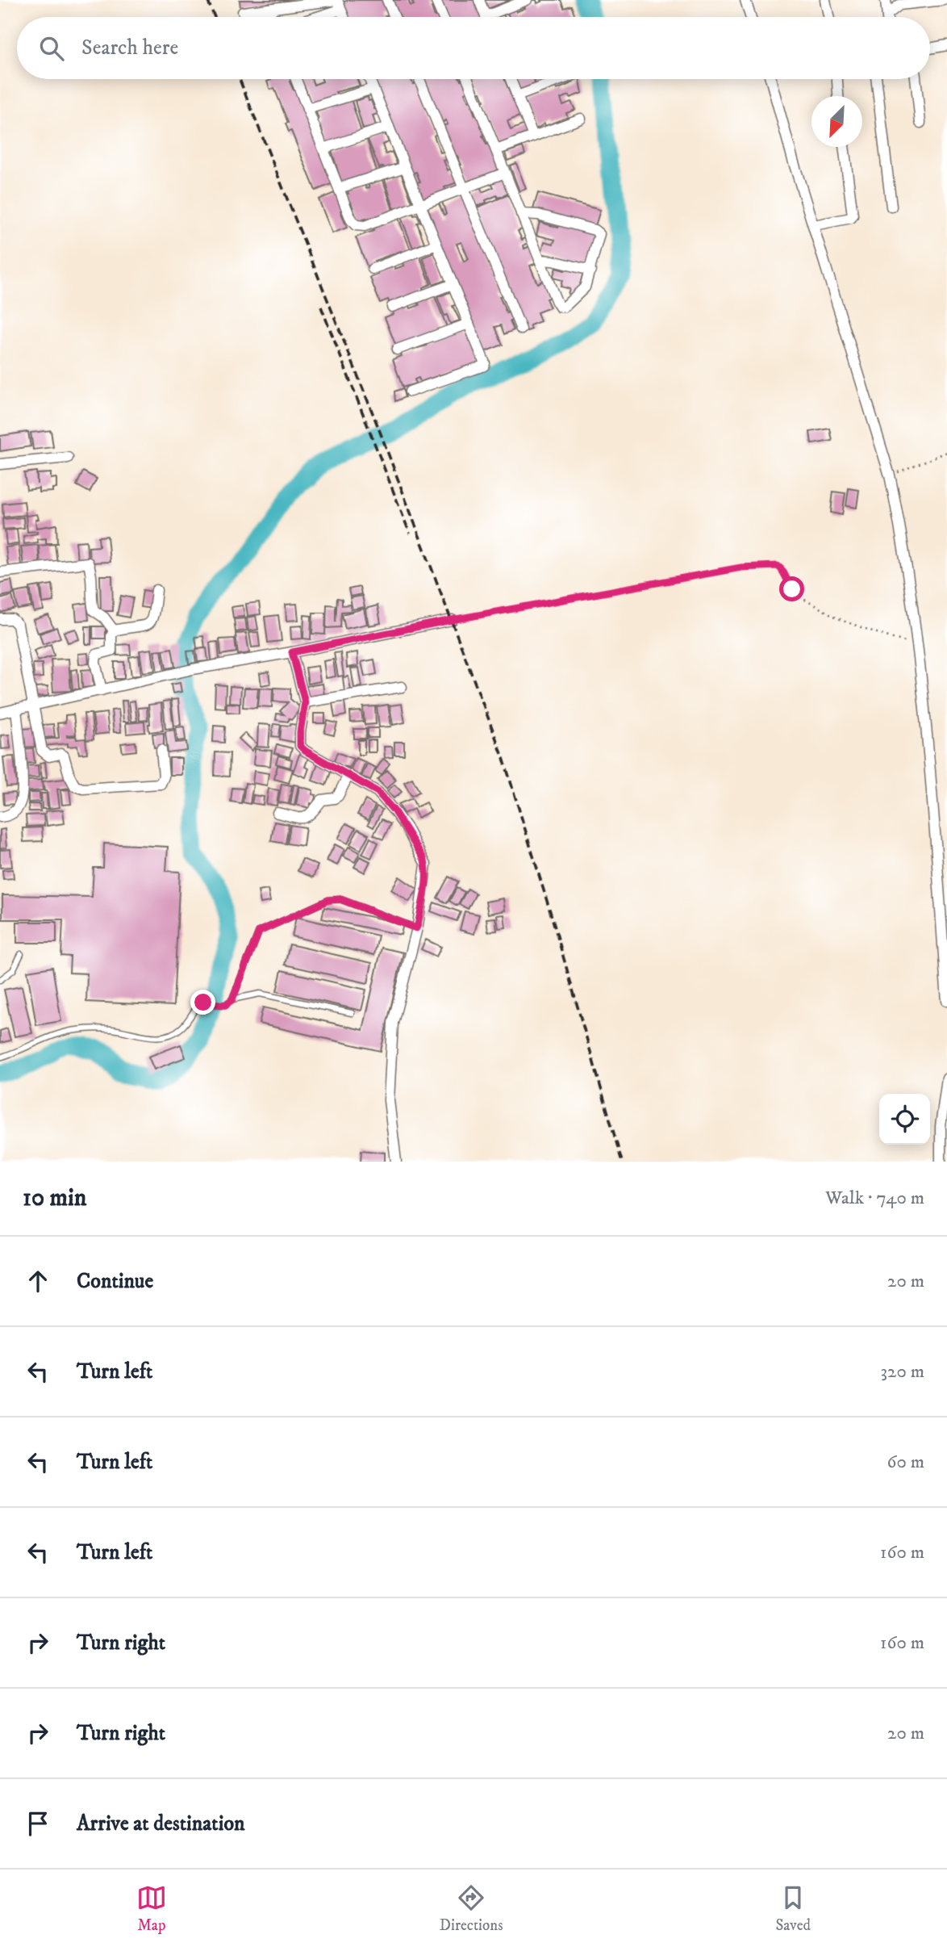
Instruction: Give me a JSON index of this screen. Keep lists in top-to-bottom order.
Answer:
{
  "north": "bottom left",
  "page": {
    "search": "Search here",
    "heading": ["10 min", "Walk · 740 m"],
    "list": [
      ["Continue", "20 m"],
      ["Turn left", "320 m"],
      ["Turn left", "60 m"],
      ["Turn left", "160 m"],
      ["Turn right", "160 m"],
      ["Turn right", "20 m"],
      "Arrive at destination"
    ],
    "nav": ["Map", "Directions", "Saved"]
  }
}
